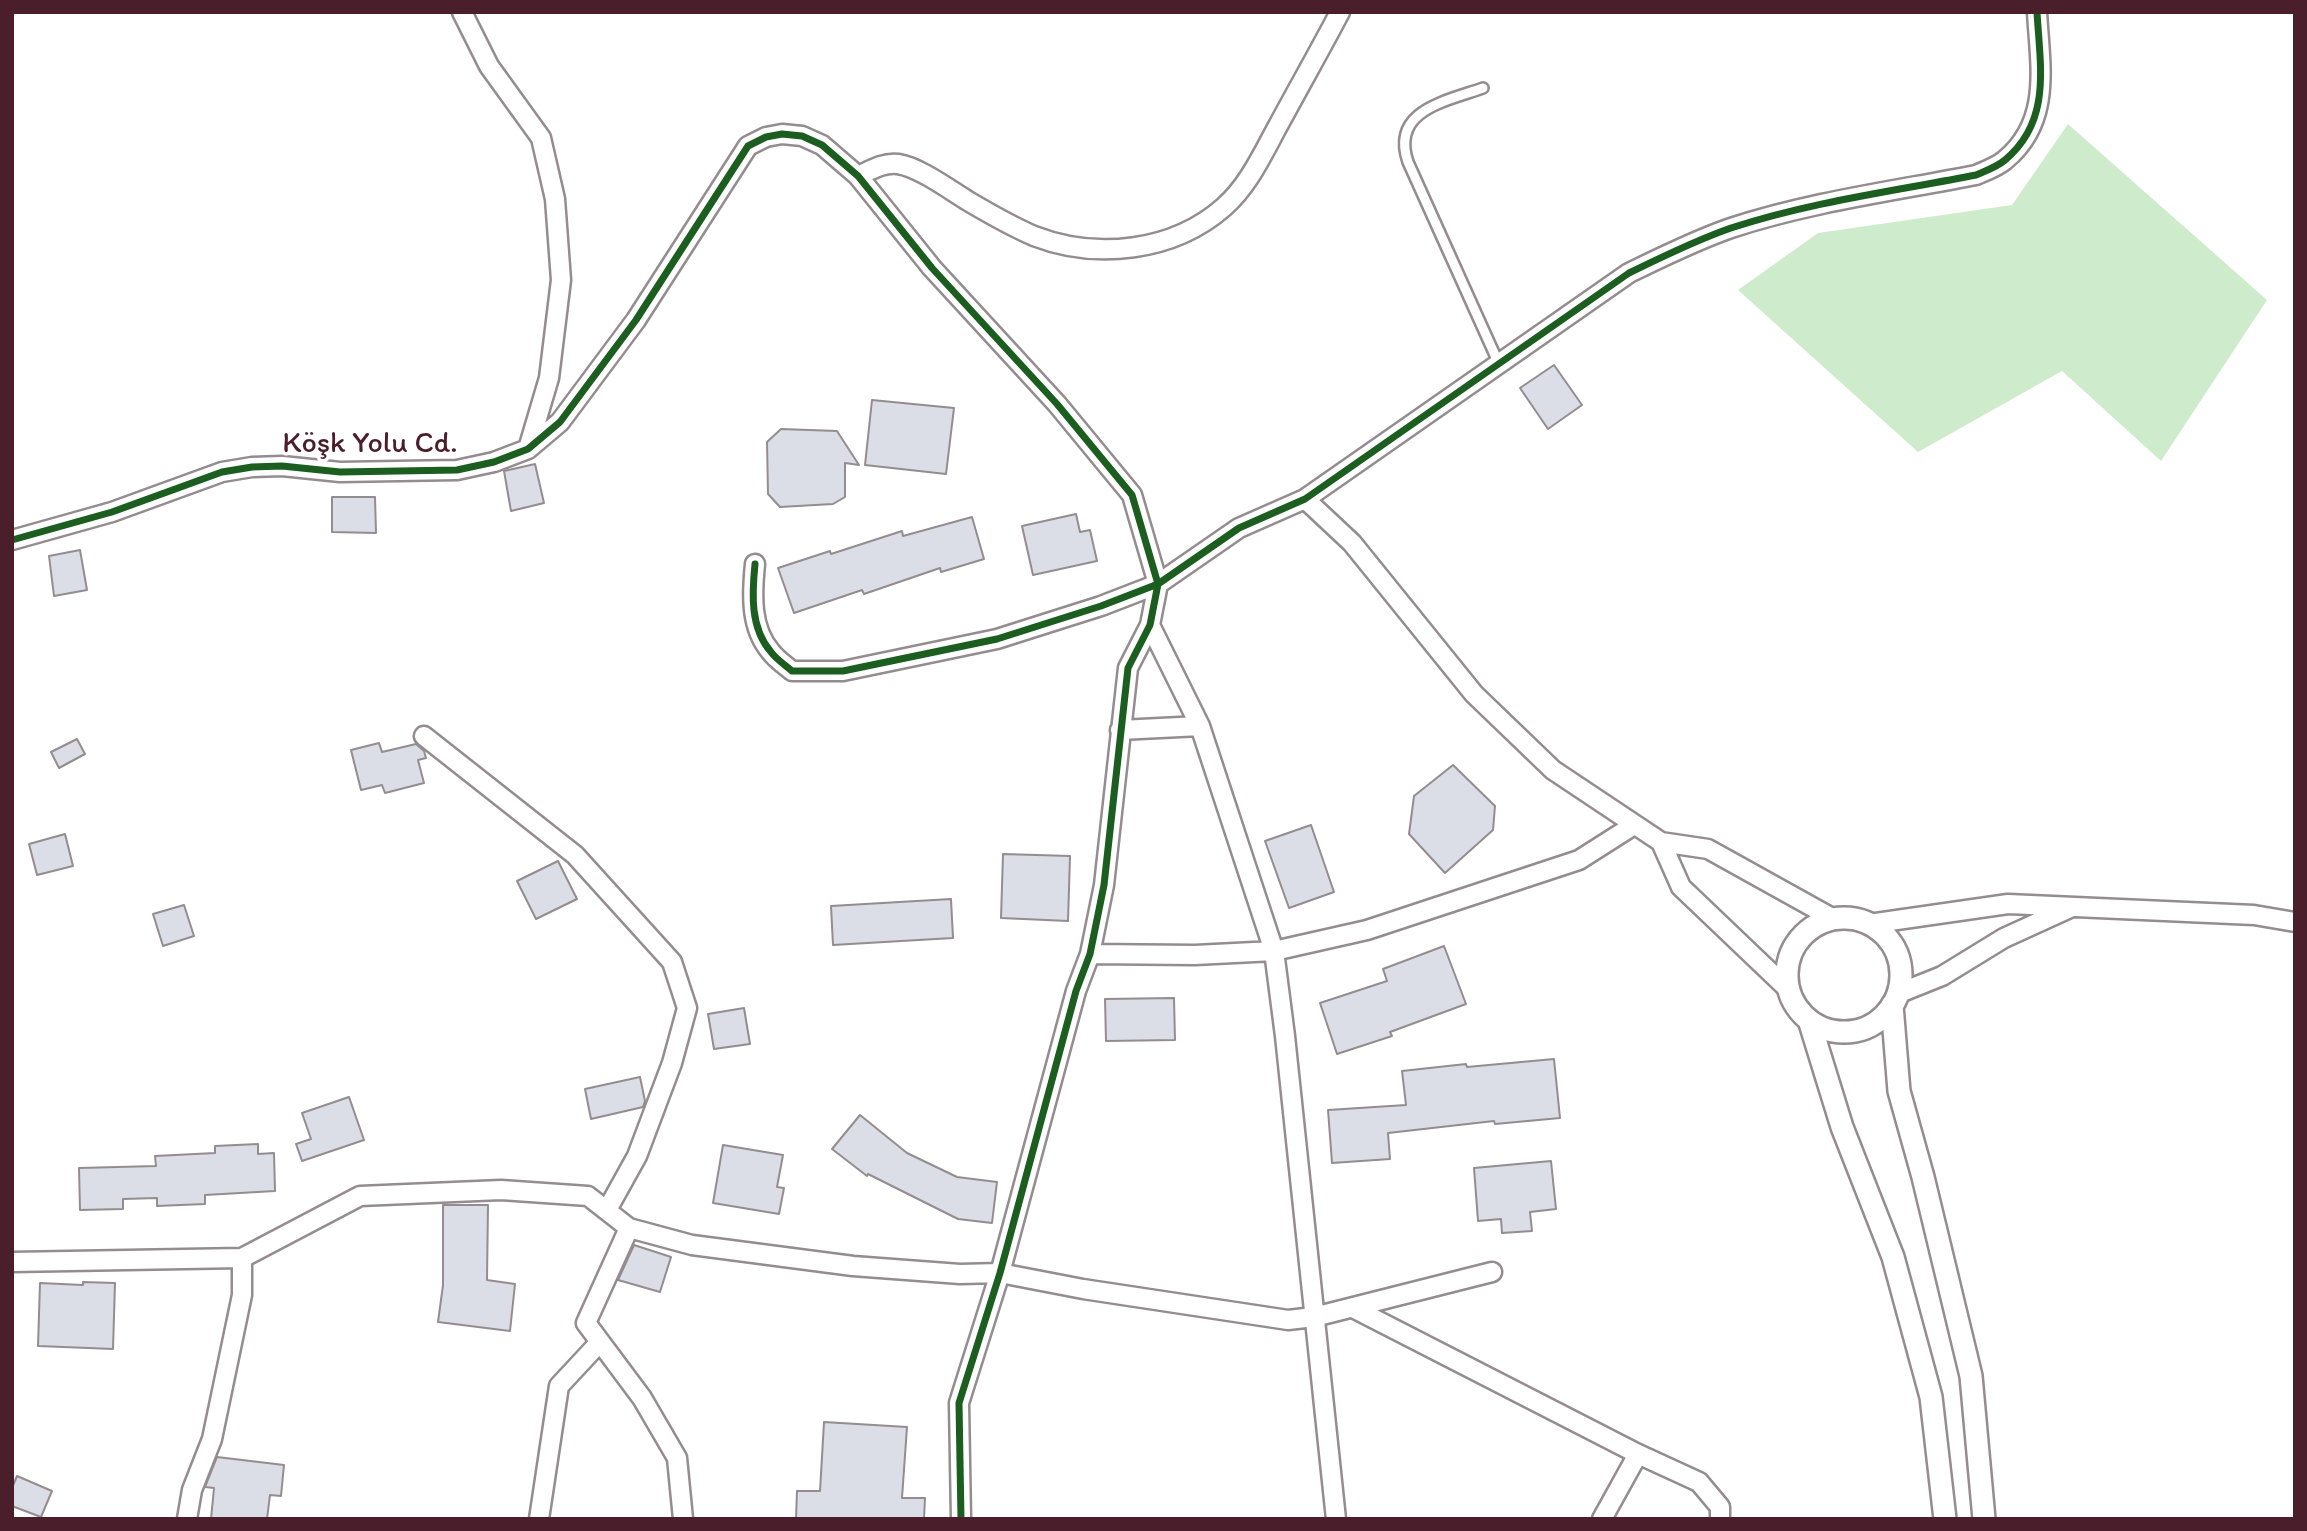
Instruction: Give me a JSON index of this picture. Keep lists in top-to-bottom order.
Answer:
{
  "streets": {
    "street": ["Köşk Yolu Cd."]
  }
}
